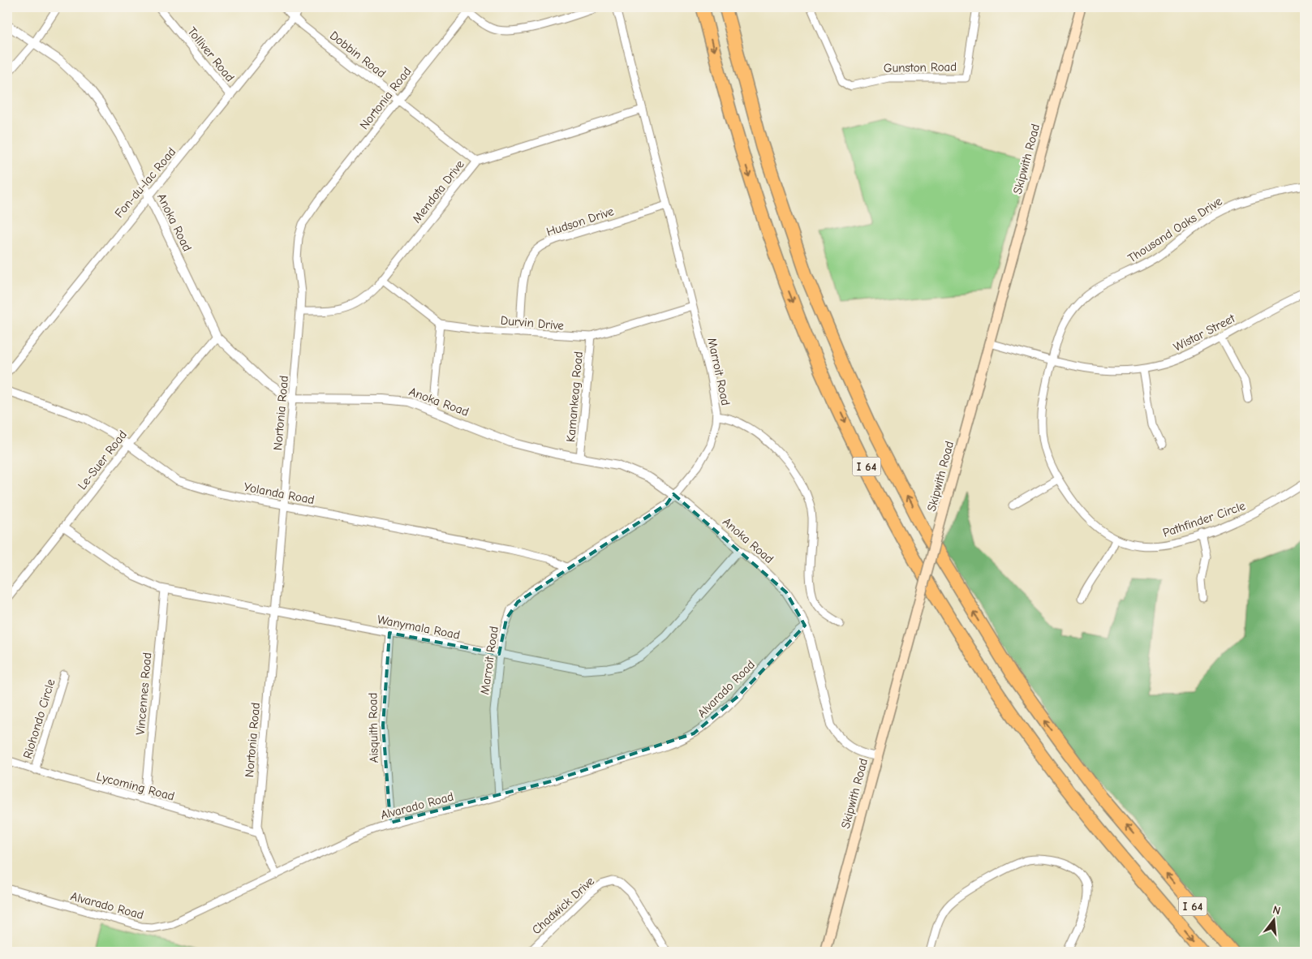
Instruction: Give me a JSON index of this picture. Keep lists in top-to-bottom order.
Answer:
{
  "streets": {
    "highway": ["I 64"],
    "main road": ["Skipwith Road"],
    "street": [
      "Tolliver Road",
      "Dobbin Road",
      "Gunston Road",
      "Nortonia Road",
      "Fon-du-lac Road",
      "Mendota Drive",
      "Hudson Drive",
      "Anoka Road",
      "Thousand Oaks Drive",
      "Durvin Drive",
      "Wistar Street",
      "Marroit Road",
      "Kamankeag Road",
      "Le-Suer Road",
      "Yolanda Road",
      "Pathfinder Circle",
      "Wanymala Road",
      "Alvarado Road",
      "Vincennes Road",
      "Riohondo Circle",
      "Aisquith Road",
      "Lycoming Road",
      "Chadwick Drive"
    ]
  },
  "crossings": [
    ["Tolliver Road", "Fon-du-lac Road"],
    ["Dobbin Road", "Nortonia Road"],
    ["Dobbin Road", "Fon-du-lac Road"],
    ["Dobbin Road", "Mendota Drive"],
    ["Nortonia Road", "Mendota Drive"],
    ["Nortonia Road", "Anoka Road"],
    ["Nortonia Road", "Yolanda Road"],
    ["Nortonia Road", "Wanymala Road"],
    ["Nortonia Road", "Alvarado Road"],
    ["Nortonia Road", "Lycoming Road"],
    ["Skipwith Road", "Anoka Road"],
    ["Skipwith Road", "Wistar Street"],
    ["Fon-du-lac Road", "Anoka Road"],
    ["Mendota Drive", "Marroit Road"],
    ["Hudson Drive", "Durvin Drive"],
    ["Hudson Drive", "Marroit Road"],
    ["Anoka Road", "Marroit Road"],
    ["Anoka Road", "Kamankeag Road"],
    ["Anoka Road", "Le-Suer Road"],
    ["Anoka Road", "Wanymala Road"],
    ["Anoka Road", "Alvarado Road"],
    ["Thousand Oaks Drive", "Wistar Street"],
    ["Thousand Oaks Drive", "Pathfinder Circle"],
    ["Durvin Drive", "Marroit Road"],
    ["Durvin Drive", "Kamankeag Road"],
    ["Wistar Street", "Pathfinder Circle"],
    ["Marroit Road", "Yolanda Road"],
    ["Marroit Road", "Wanymala Road"],
    ["Marroit Road", "Alvarado Road"],
    ["Le-Suer Road", "Yolanda Road"],
    ["Le-Suer Road", "Wanymala Road"],
    ["Wanymala Road", "Vincennes Road"],
    ["Wanymala Road", "Aisquith Road"],
    ["Alvarado Road", "Aisquith Road"],
    ["Vincennes Road", "Lycoming Road"],
    ["Riohondo Circle", "Lycoming Road"]
  ],
  "north": "top"
}
